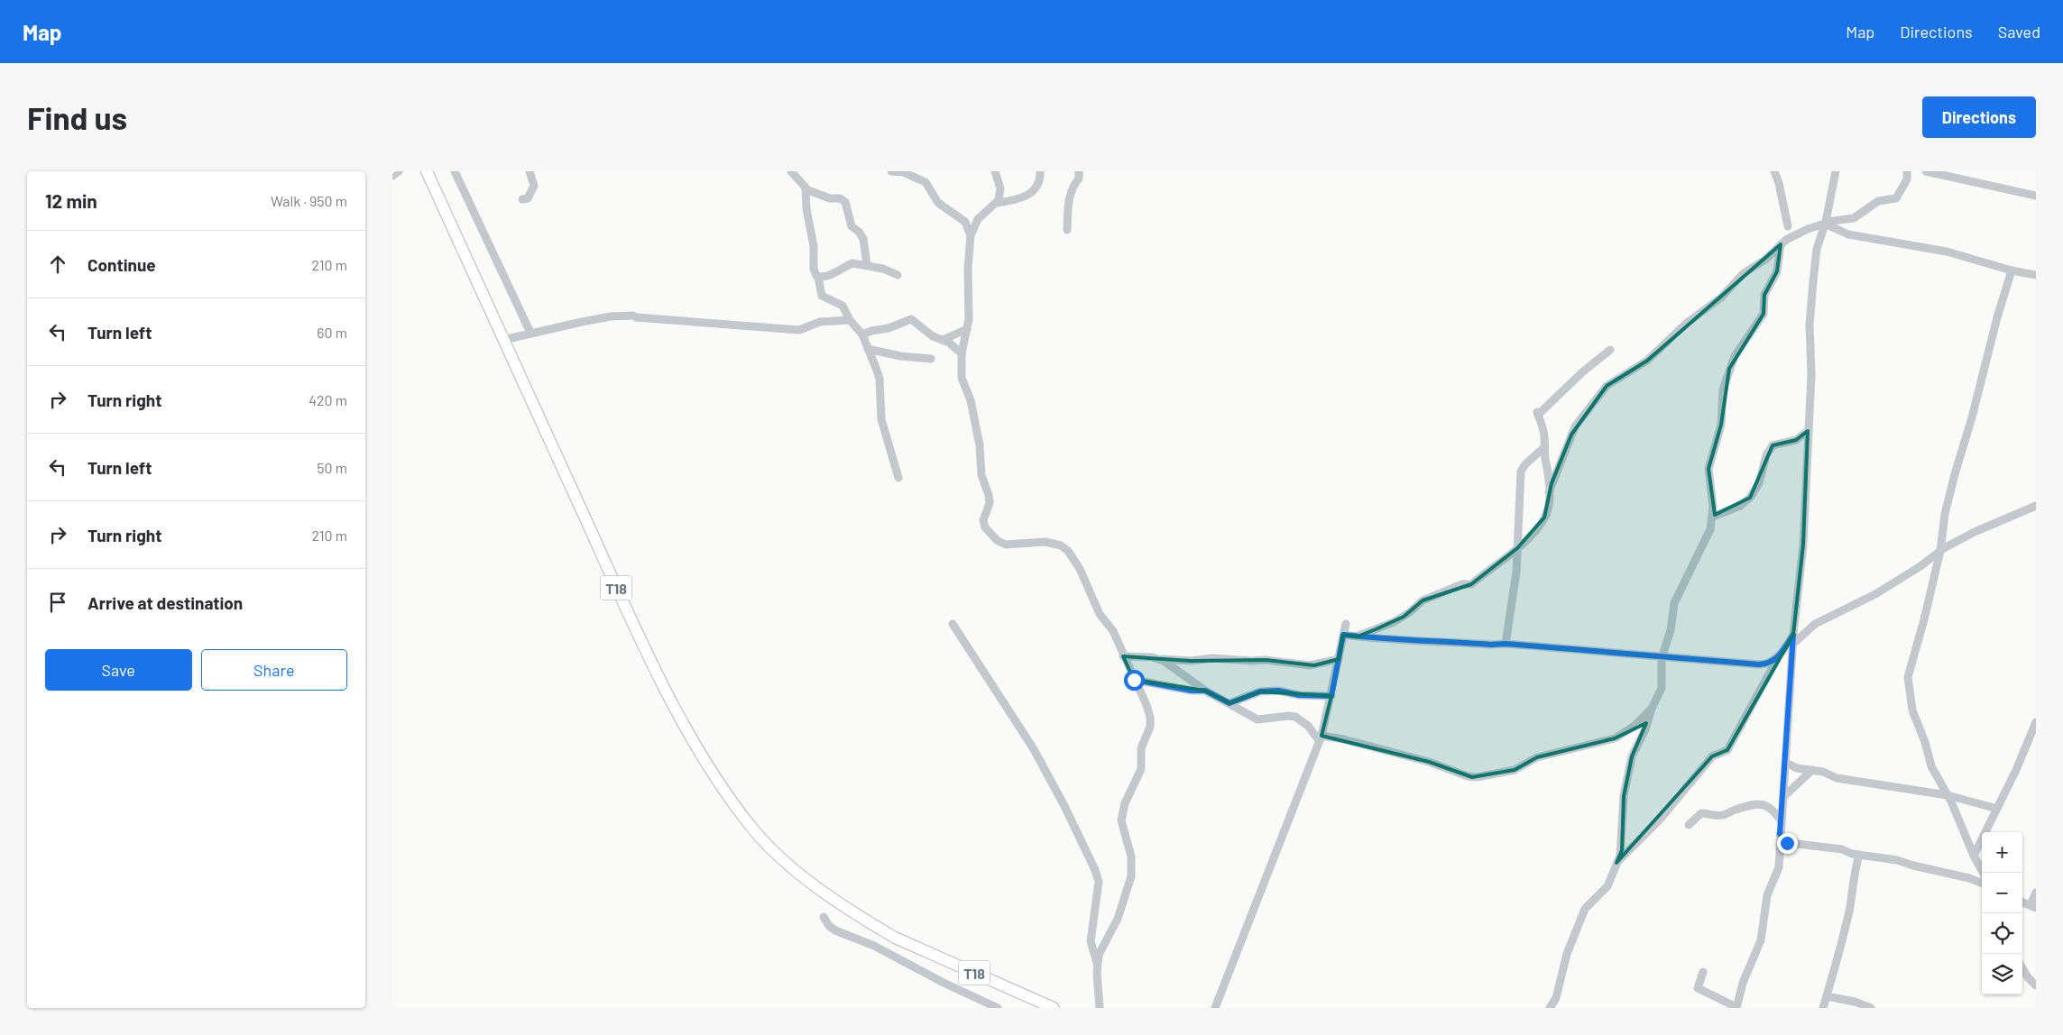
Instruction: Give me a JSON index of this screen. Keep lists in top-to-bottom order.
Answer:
{
  "streets": {
    "highway": ["T18"]
  },
  "page": {
    "header": "Map",
    "nav": ["Map", "Directions", "Saved"],
    "buttons": [
      "Directions",
      ["Save", "Share"]
    ],
    "title": "Find us",
    "heading": ["12 min", "Walk · 950 m"],
    "list": [
      ["Continue", "210 m"],
      ["Turn left", "60 m"],
      ["Turn right", "420 m"],
      ["Turn left", "50 m"],
      ["Turn right", "210 m"],
      "Arrive at destination"
    ],
    "map_buttons": ["+", "−"]
  }
}
